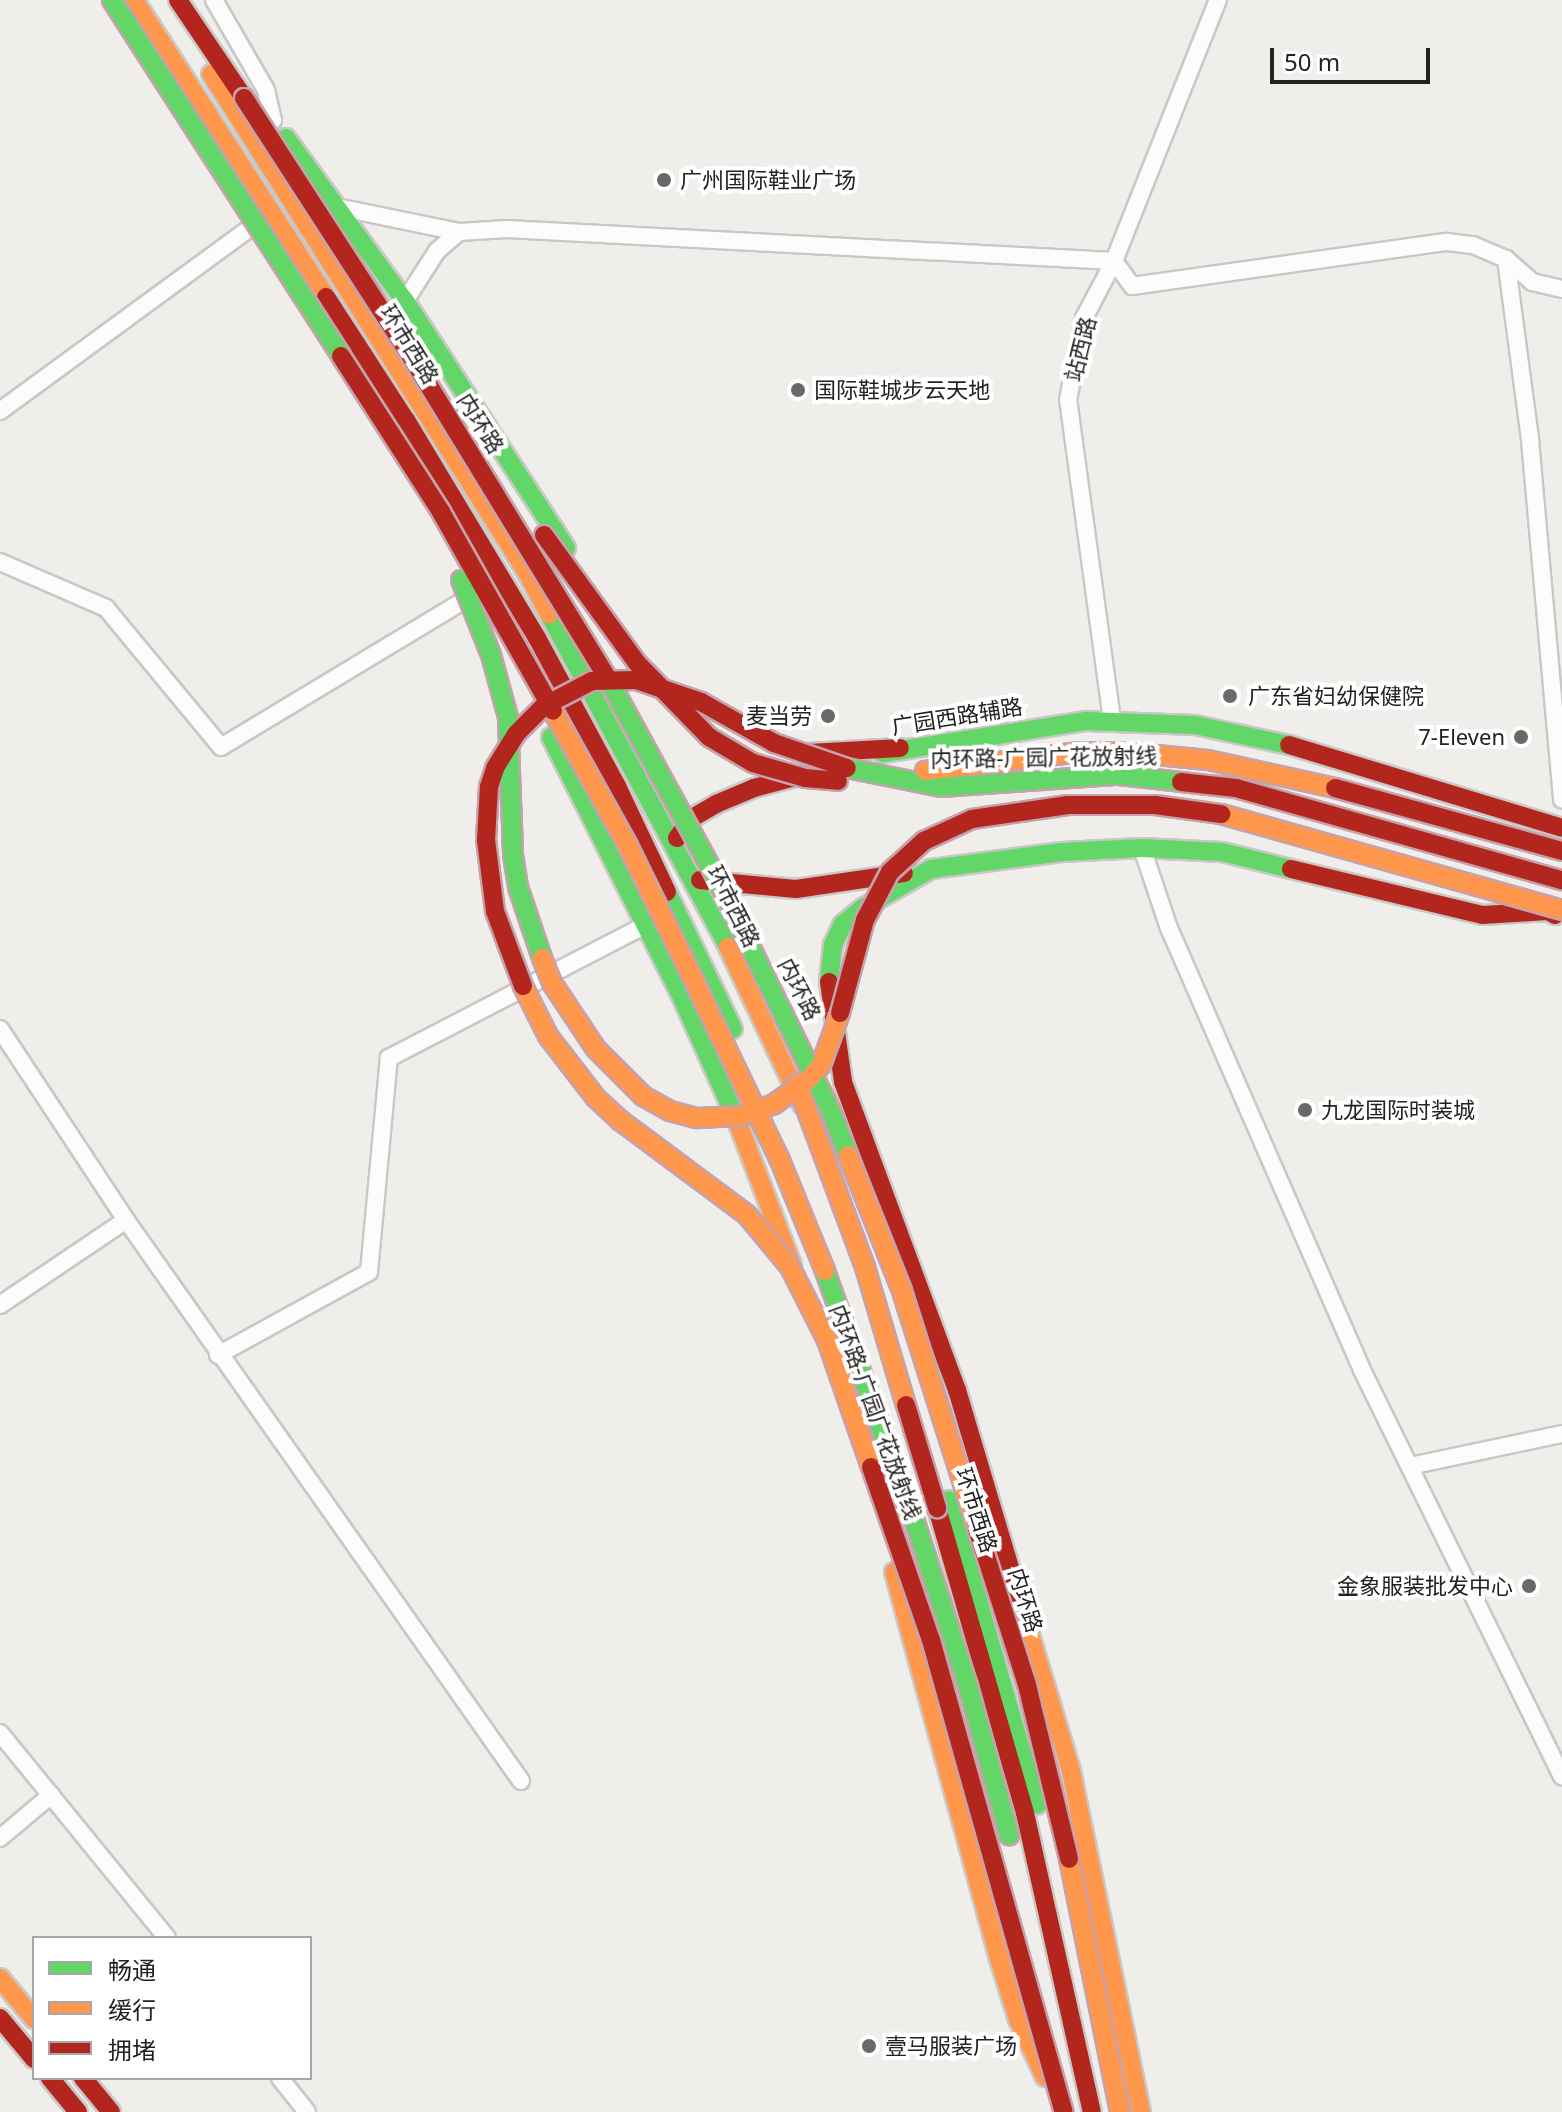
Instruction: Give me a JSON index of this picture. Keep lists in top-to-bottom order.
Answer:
{
  "streets": {
    "main road": [
      "环市西路",
      "内环路",
      "广园西路辅路",
      "内环路-广园广花放射线"
    ],
    "street": ["站西路"]
  },
  "crossings": [
    ["环市西路", "广园西路辅路"],
    ["环市西路", "内环路-广园广花放射线"],
    ["站西路", "广园西路辅路"]
  ],
  "places": [
    "广州国际鞋业广场",
    "国际鞋城步云天地",
    "广东省妇幼保健院",
    "麦当劳",
    "7-Eleven",
    "九龙国际时装城",
    "金象服装批发中心",
    "壹马服装广场"
  ],
  "legend": ["畅通", "缓行", "拥堵"],
  "scale_bar": "50 m"
}
